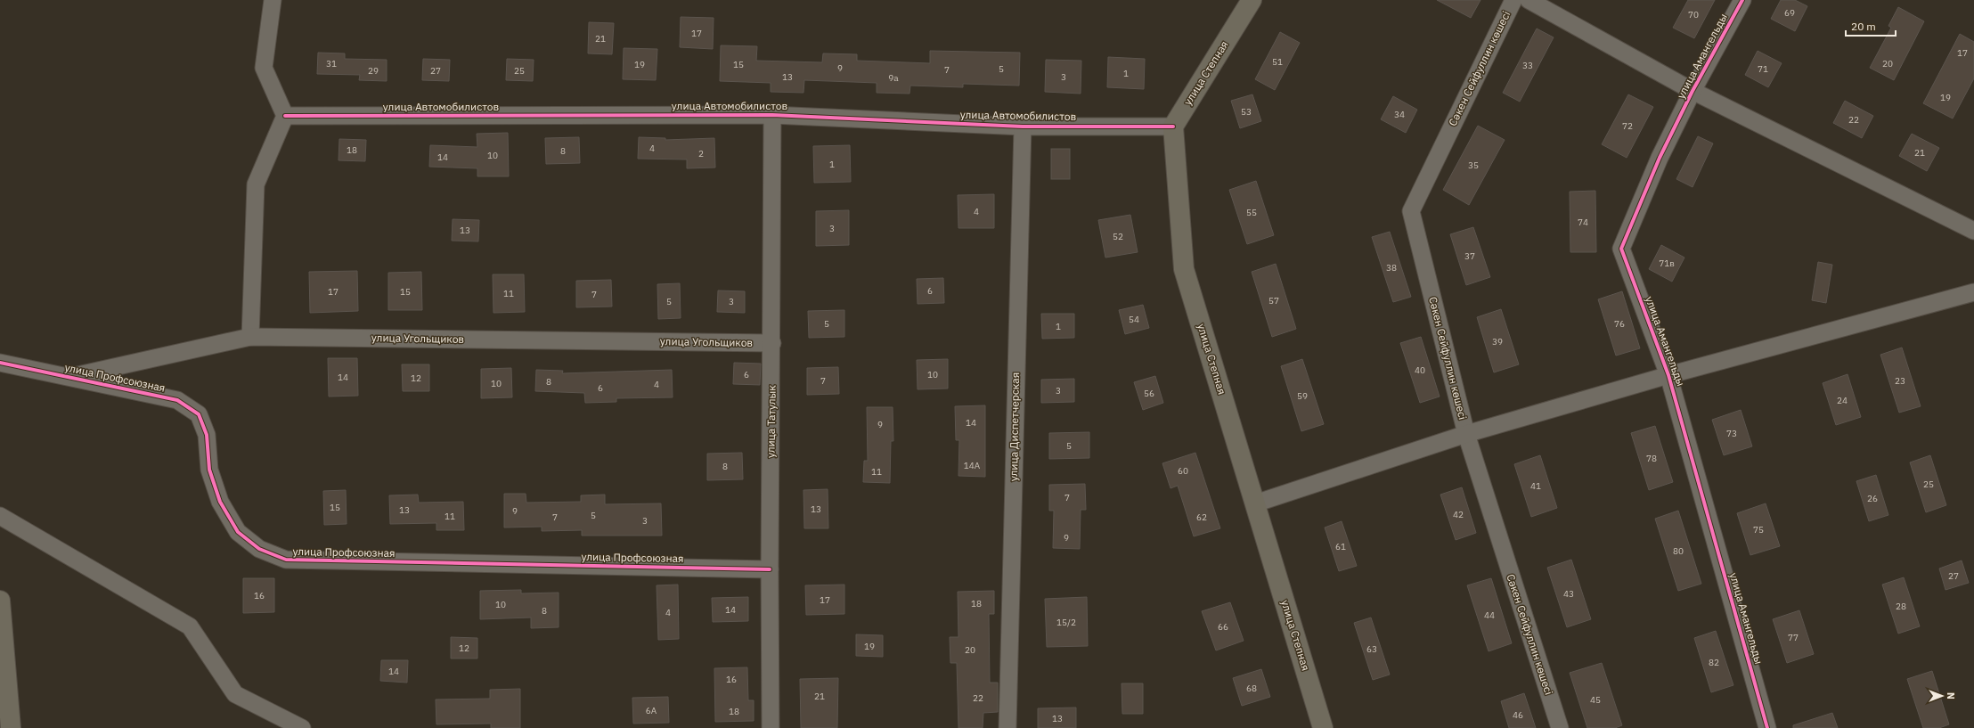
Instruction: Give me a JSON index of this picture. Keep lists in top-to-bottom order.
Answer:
{
  "streets": {
    "street": [
      "улица Амангельды",
      "Сәкен Сейфуллин көшесі",
      "улица Степная",
      "улица Автомобилистов",
      "улица Угольщиков",
      "улица Профсоюзная",
      "улица Татулык",
      "улица Диспетчерская"
    ]
  },
  "crossings": [
    ["улица Степная", "улица Автомобилистов"],
    ["улица Автомобилистов", "улица Татулык"],
    ["улица Автомобилистов", "улица Диспетчерская"],
    ["улица Угольщиков", "улица Профсоюзная"],
    ["улица Угольщиков", "улица Татулык"],
    ["улица Профсоюзная", "улица Татулык"]
  ],
  "house_numbers": [
    "69",
    "70",
    "17",
    "21",
    "17",
    "51",
    "31",
    "20",
    "19",
    "15",
    "33",
    "9",
    "5",
    "71",
    "7",
    "29",
    "27",
    "25",
    "1",
    "13",
    "3",
    "9а",
    "19",
    "53",
    "34",
    "22",
    "72",
    "4",
    "18",
    "8",
    "21",
    "2",
    "10",
    "14",
    "1",
    "35",
    "4",
    "55",
    "74",
    "3",
    "13",
    "52",
    "37",
    "71в",
    "38",
    "6",
    "17",
    "15",
    "11",
    "7",
    "57",
    "5",
    "3",
    "54",
    "5",
    "76",
    "1",
    "39",
    "40",
    "6",
    "10",
    "14",
    "12",
    "7",
    "23",
    "8",
    "10",
    "4",
    "6",
    "3",
    "56",
    "59",
    "24",
    "14",
    "9",
    "73",
    "5",
    "78",
    "14А",
    "8",
    "60",
    "11",
    "25",
    "41",
    "7",
    "26",
    "15",
    "13",
    "13",
    "9",
    "42",
    "5",
    "11",
    "7",
    "62",
    "3",
    "75",
    "9",
    "61",
    "80",
    "27",
    "43",
    "16",
    "17",
    "18",
    "10",
    "28",
    "14",
    "8",
    "4",
    "44",
    "15/2",
    "66",
    "77",
    "19",
    "12",
    "63",
    "20",
    "82",
    "14",
    "16",
    "68",
    "21",
    "22",
    "45",
    "6А",
    "18",
    "46",
    "13"
  ],
  "scale_bar": "20 m",
  "north": "right"
}
